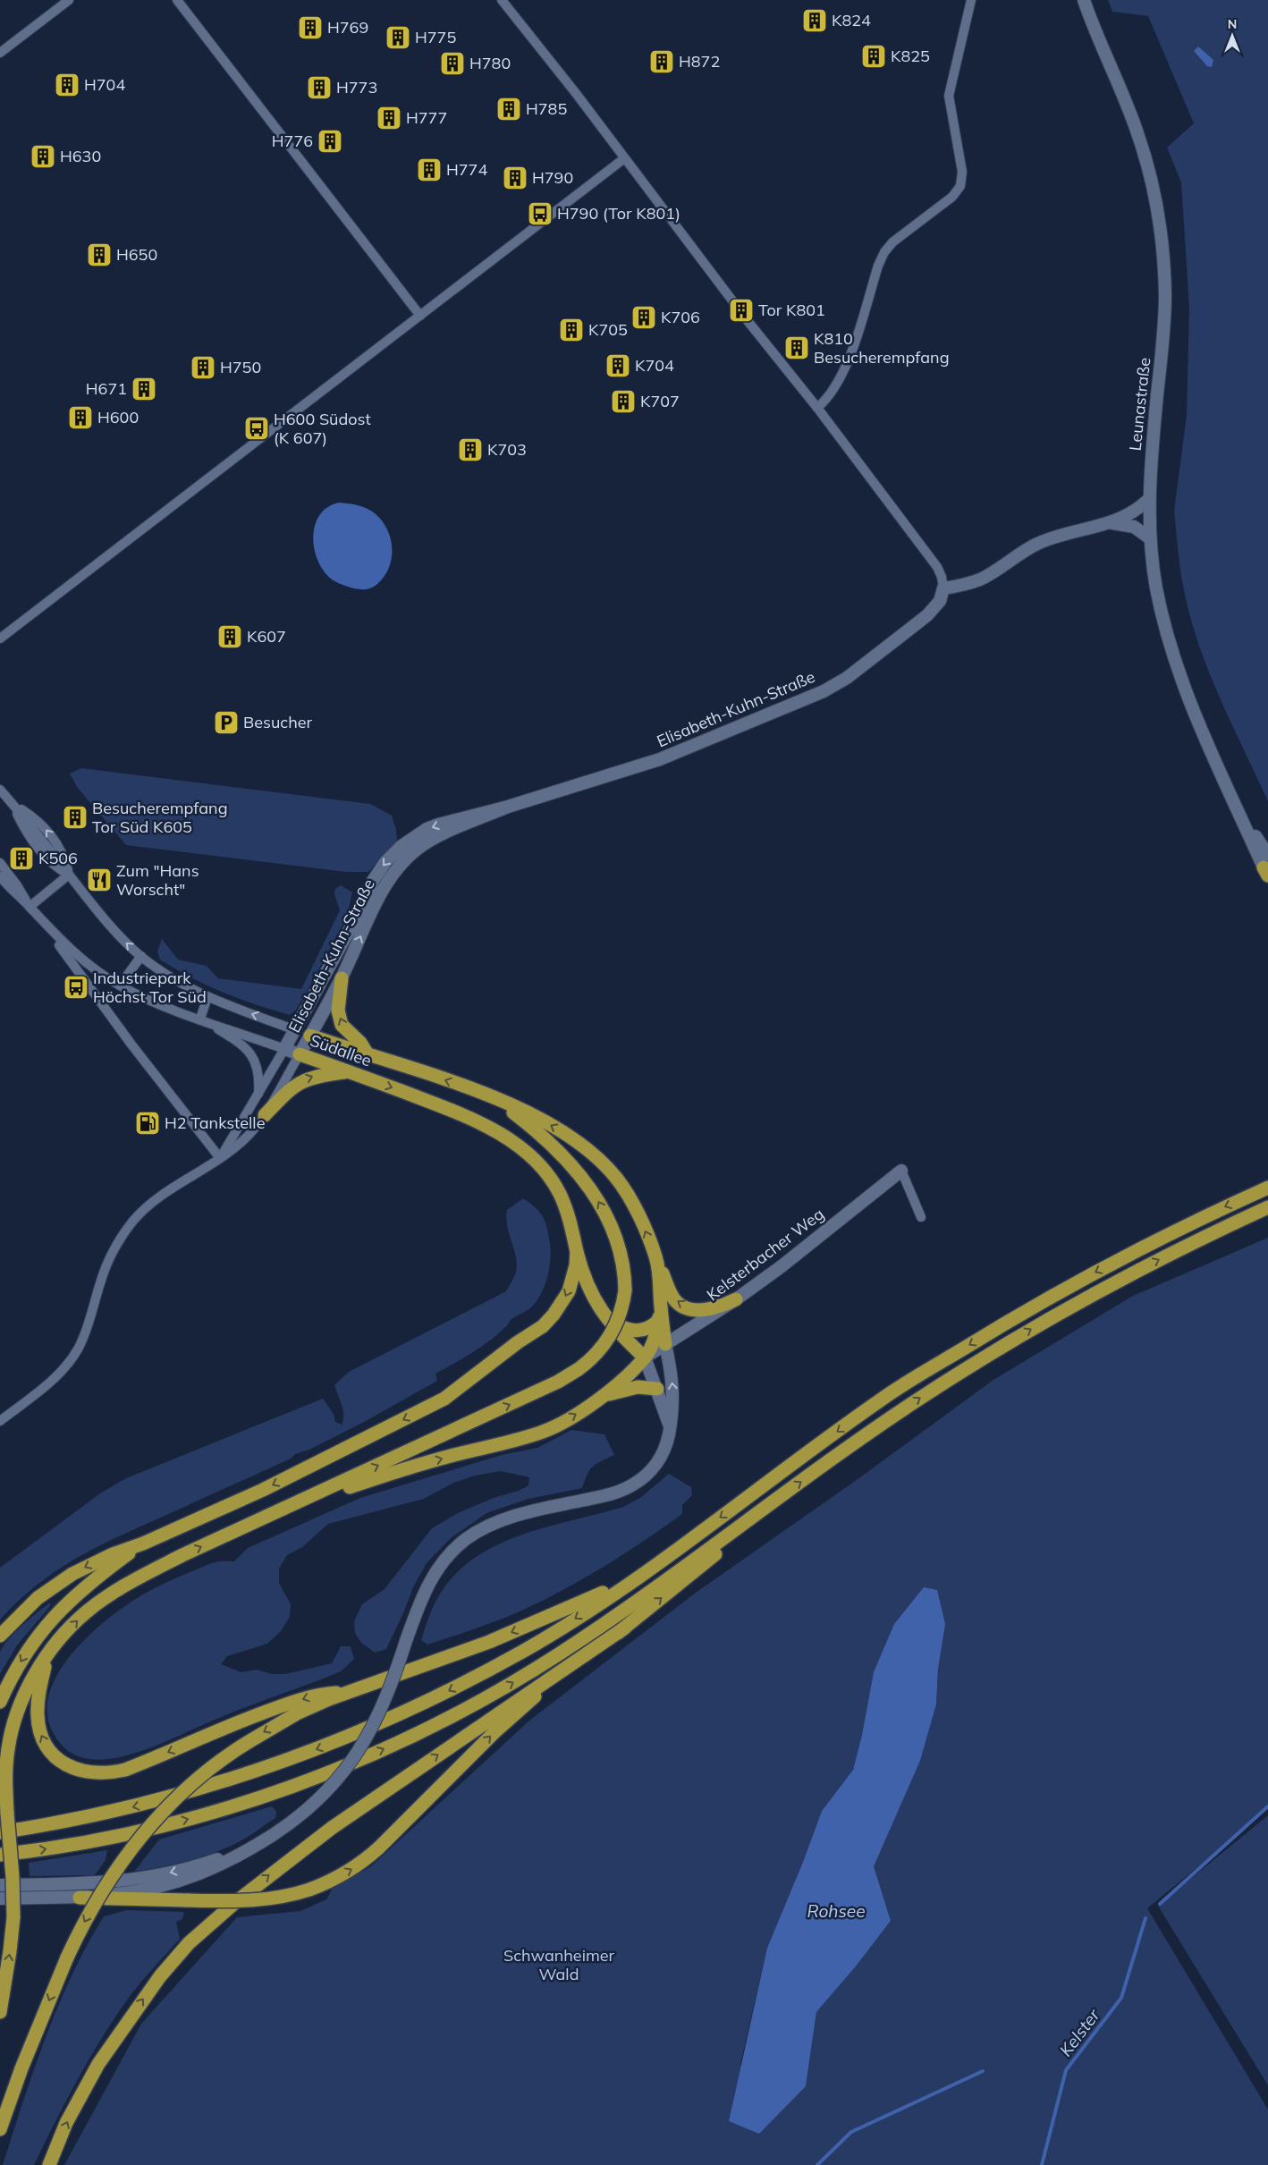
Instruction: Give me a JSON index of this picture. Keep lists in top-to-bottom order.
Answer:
{
  "streets": {
    "highway": ["Südallee"],
    "street": ["Leunastraße", "Elisabeth-Kuhn-Straße", "Kelsterbacher Weg"]
  },
  "crossings": [
    ["Elisabeth-Kuhn-Straße", "Südallee"]
  ],
  "water": ["Rohsee", "Kelster"],
  "parks": ["Schwanheimer Wald"],
  "places": {
    "building": [
      "K824",
      "H769",
      "H775",
      "K825",
      "H872",
      "H780",
      "H704",
      "H773",
      "H785",
      "H777",
      "H776",
      "H630",
      "H774",
      "H790",
      "H650",
      "Tor K801",
      "K706",
      "K705",
      "K810 Besucherempfang",
      "K704",
      "H750",
      "H671",
      "K707",
      "H600",
      "K703",
      "K607",
      "Besucherempfang Tor Süd K605",
      "K506"
    ],
    "bus stop": ["H790 (Tor K801)", "H600 Südost (K 607)", "Industriepark Höchst Tor Süd"],
    "parking": ["Besucher"],
    "restaurant": ["Zum \"Hans Worscht\""],
    "fuel station": ["H2 Tankstelle"]
  },
  "north": "top"
}
